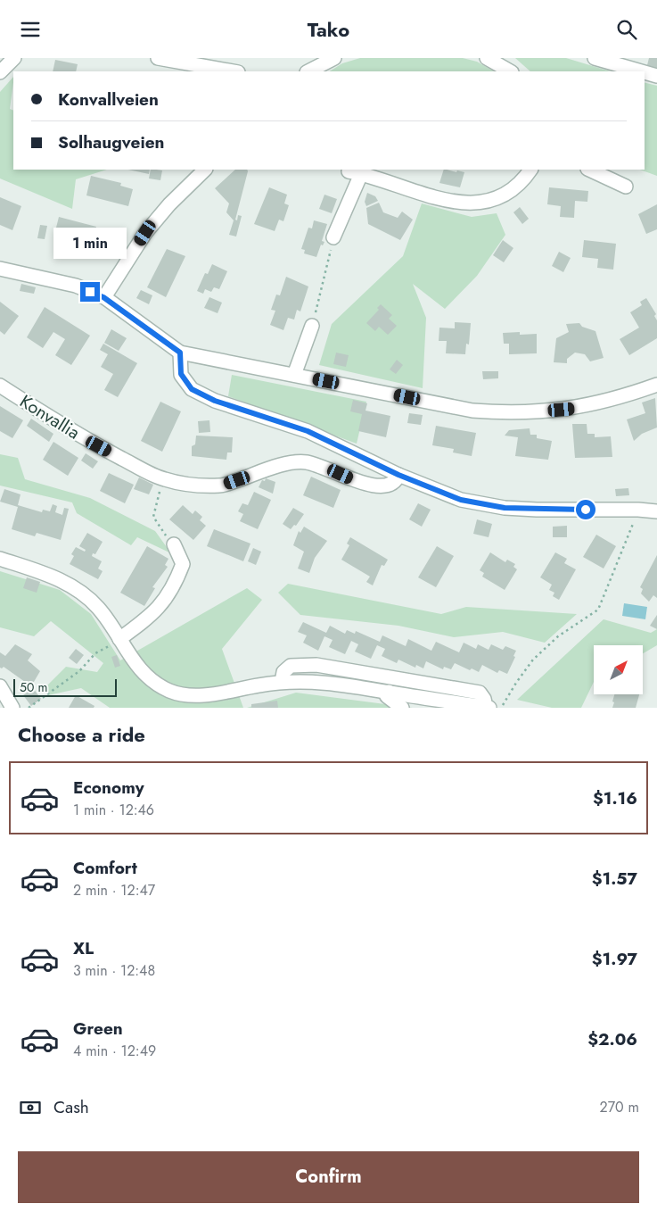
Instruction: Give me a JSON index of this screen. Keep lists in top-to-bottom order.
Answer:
{
  "streets": {
    "street": ["Konvallia"]
  },
  "scale_bar": "50 m",
  "north": "top right",
  "page": {
    "header": "Tako",
    "banner": ["Konvallveien", "Solhaugveien"],
    "bubble": "1 min",
    "scale": "50 m",
    "heading": "Choose a ride",
    "list": [
      {
        "name": "Economy",
        "note": "1 min · 12:46",
        "value": "$1.16"
      },
      {
        "name": "Comfort",
        "note": "2 min · 12:47",
        "value": "$1.57"
      },
      {
        "name": "XL",
        "note": "3 min · 12:48",
        "value": "$1.97"
      },
      {
        "name": "Green",
        "note": "4 min · 12:49",
        "value": "$2.06"
      }
    ],
    "pay": ["Cash", "270 m"],
    "buttons": "Confirm"
  }
}
